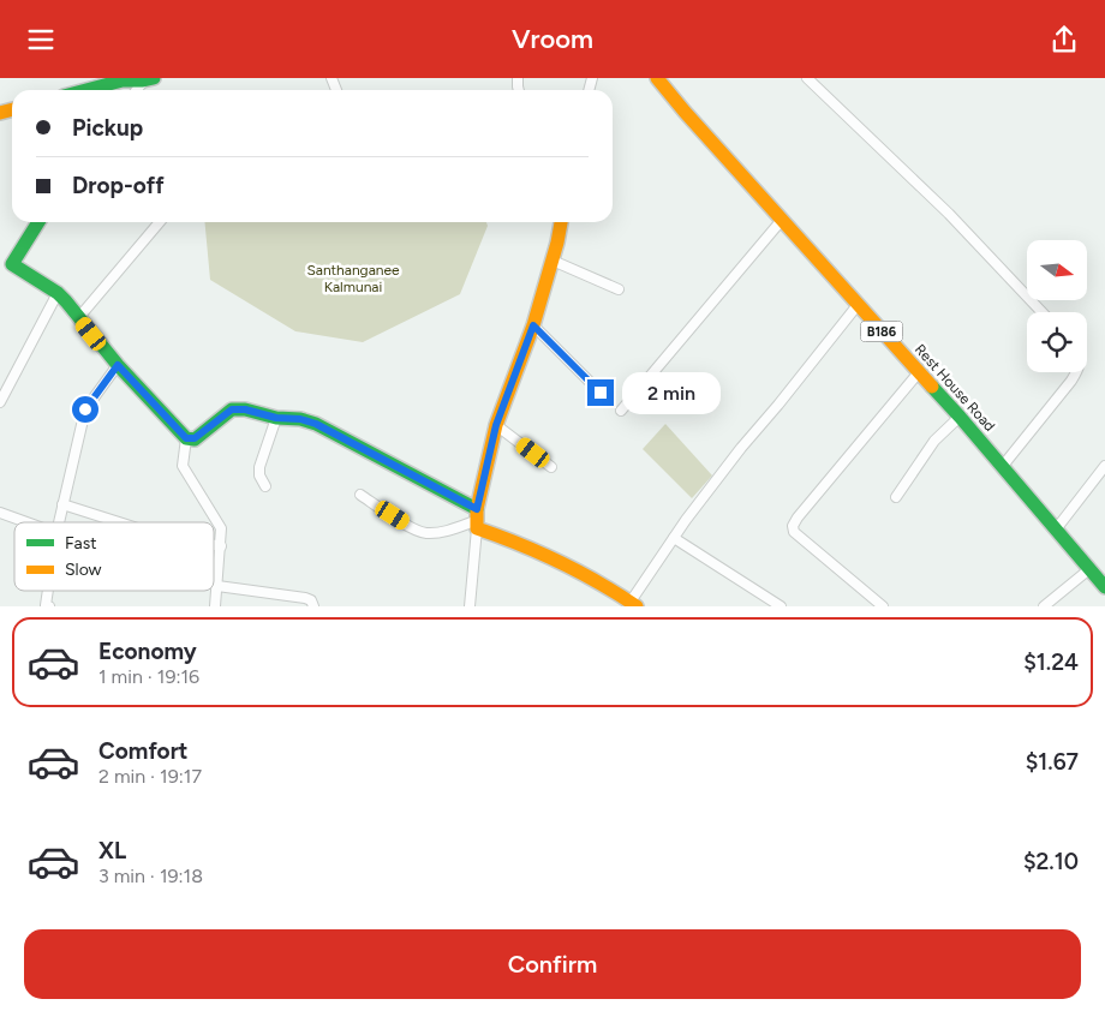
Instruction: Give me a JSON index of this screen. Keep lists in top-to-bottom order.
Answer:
{
  "streets": {
    "main road": ["B186", "Rest House Road"]
  },
  "parks": ["Santhanganee Kalmunai"],
  "legend": ["Fast", "Slow"],
  "north": "right",
  "page": {
    "header": "Vroom",
    "banner": ["Pickup", "Drop-off"],
    "bubble": "2 min",
    "list": [
      {
        "name": "Economy",
        "note": "1 min · 19:16",
        "value": "$1.24"
      },
      {
        "name": "Comfort",
        "note": "2 min · 19:17",
        "value": "$1.67"
      },
      {
        "name": "XL",
        "note": "3 min · 19:18",
        "value": "$2.10"
      }
    ],
    "buttons": "Confirm"
  }
}
